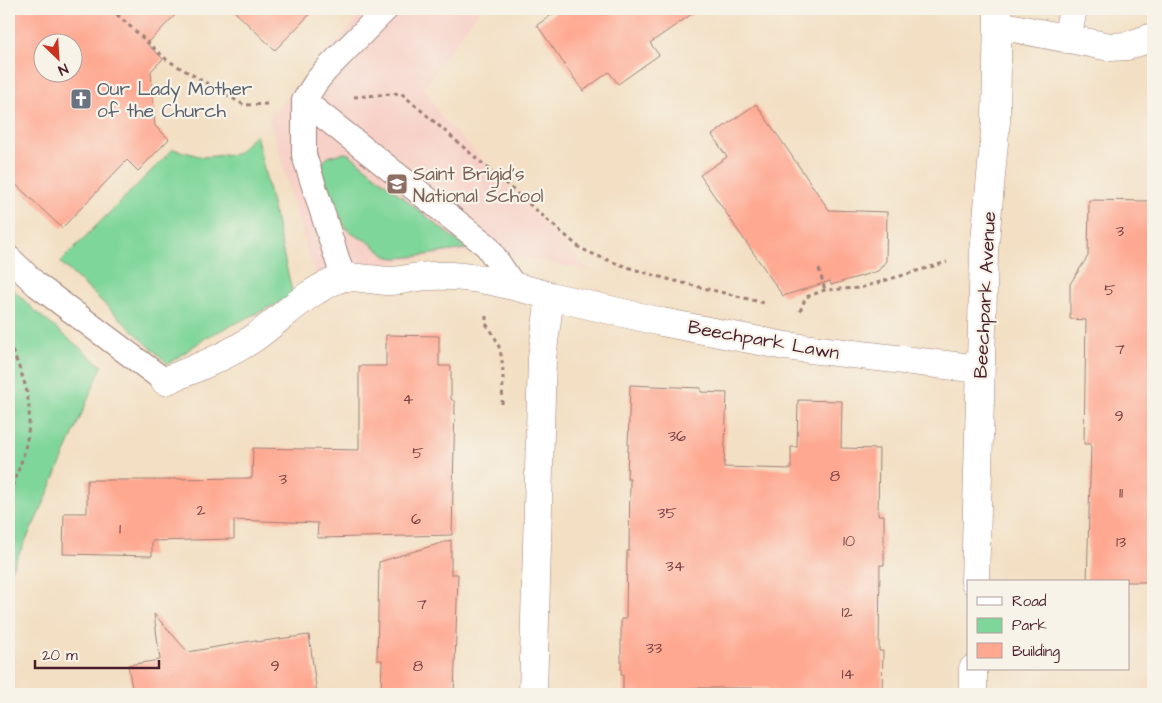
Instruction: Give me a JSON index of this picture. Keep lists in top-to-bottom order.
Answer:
{
  "streets": {
    "street": ["Beechpark Avenue", "Beechpark Lawn"]
  },
  "crossings": [
    ["Beechpark Avenue", "Beechpark Lawn"]
  ],
  "places": {
    "church": ["Our Lady Mother of the Church"],
    "school or university": ["Saint Brigid's National School"]
  },
  "house_numbers": [
    "3",
    "5",
    "7",
    "4",
    "9",
    "36",
    "5",
    "8",
    "3",
    "11",
    "2",
    "35",
    "6",
    "1",
    "10",
    "13",
    "34",
    "7",
    "12",
    "33",
    "9",
    "8",
    "14"
  ],
  "legend": ["Road", "Park", "Building"],
  "scale_bar": "20 m",
  "north": "bottom right"
}
